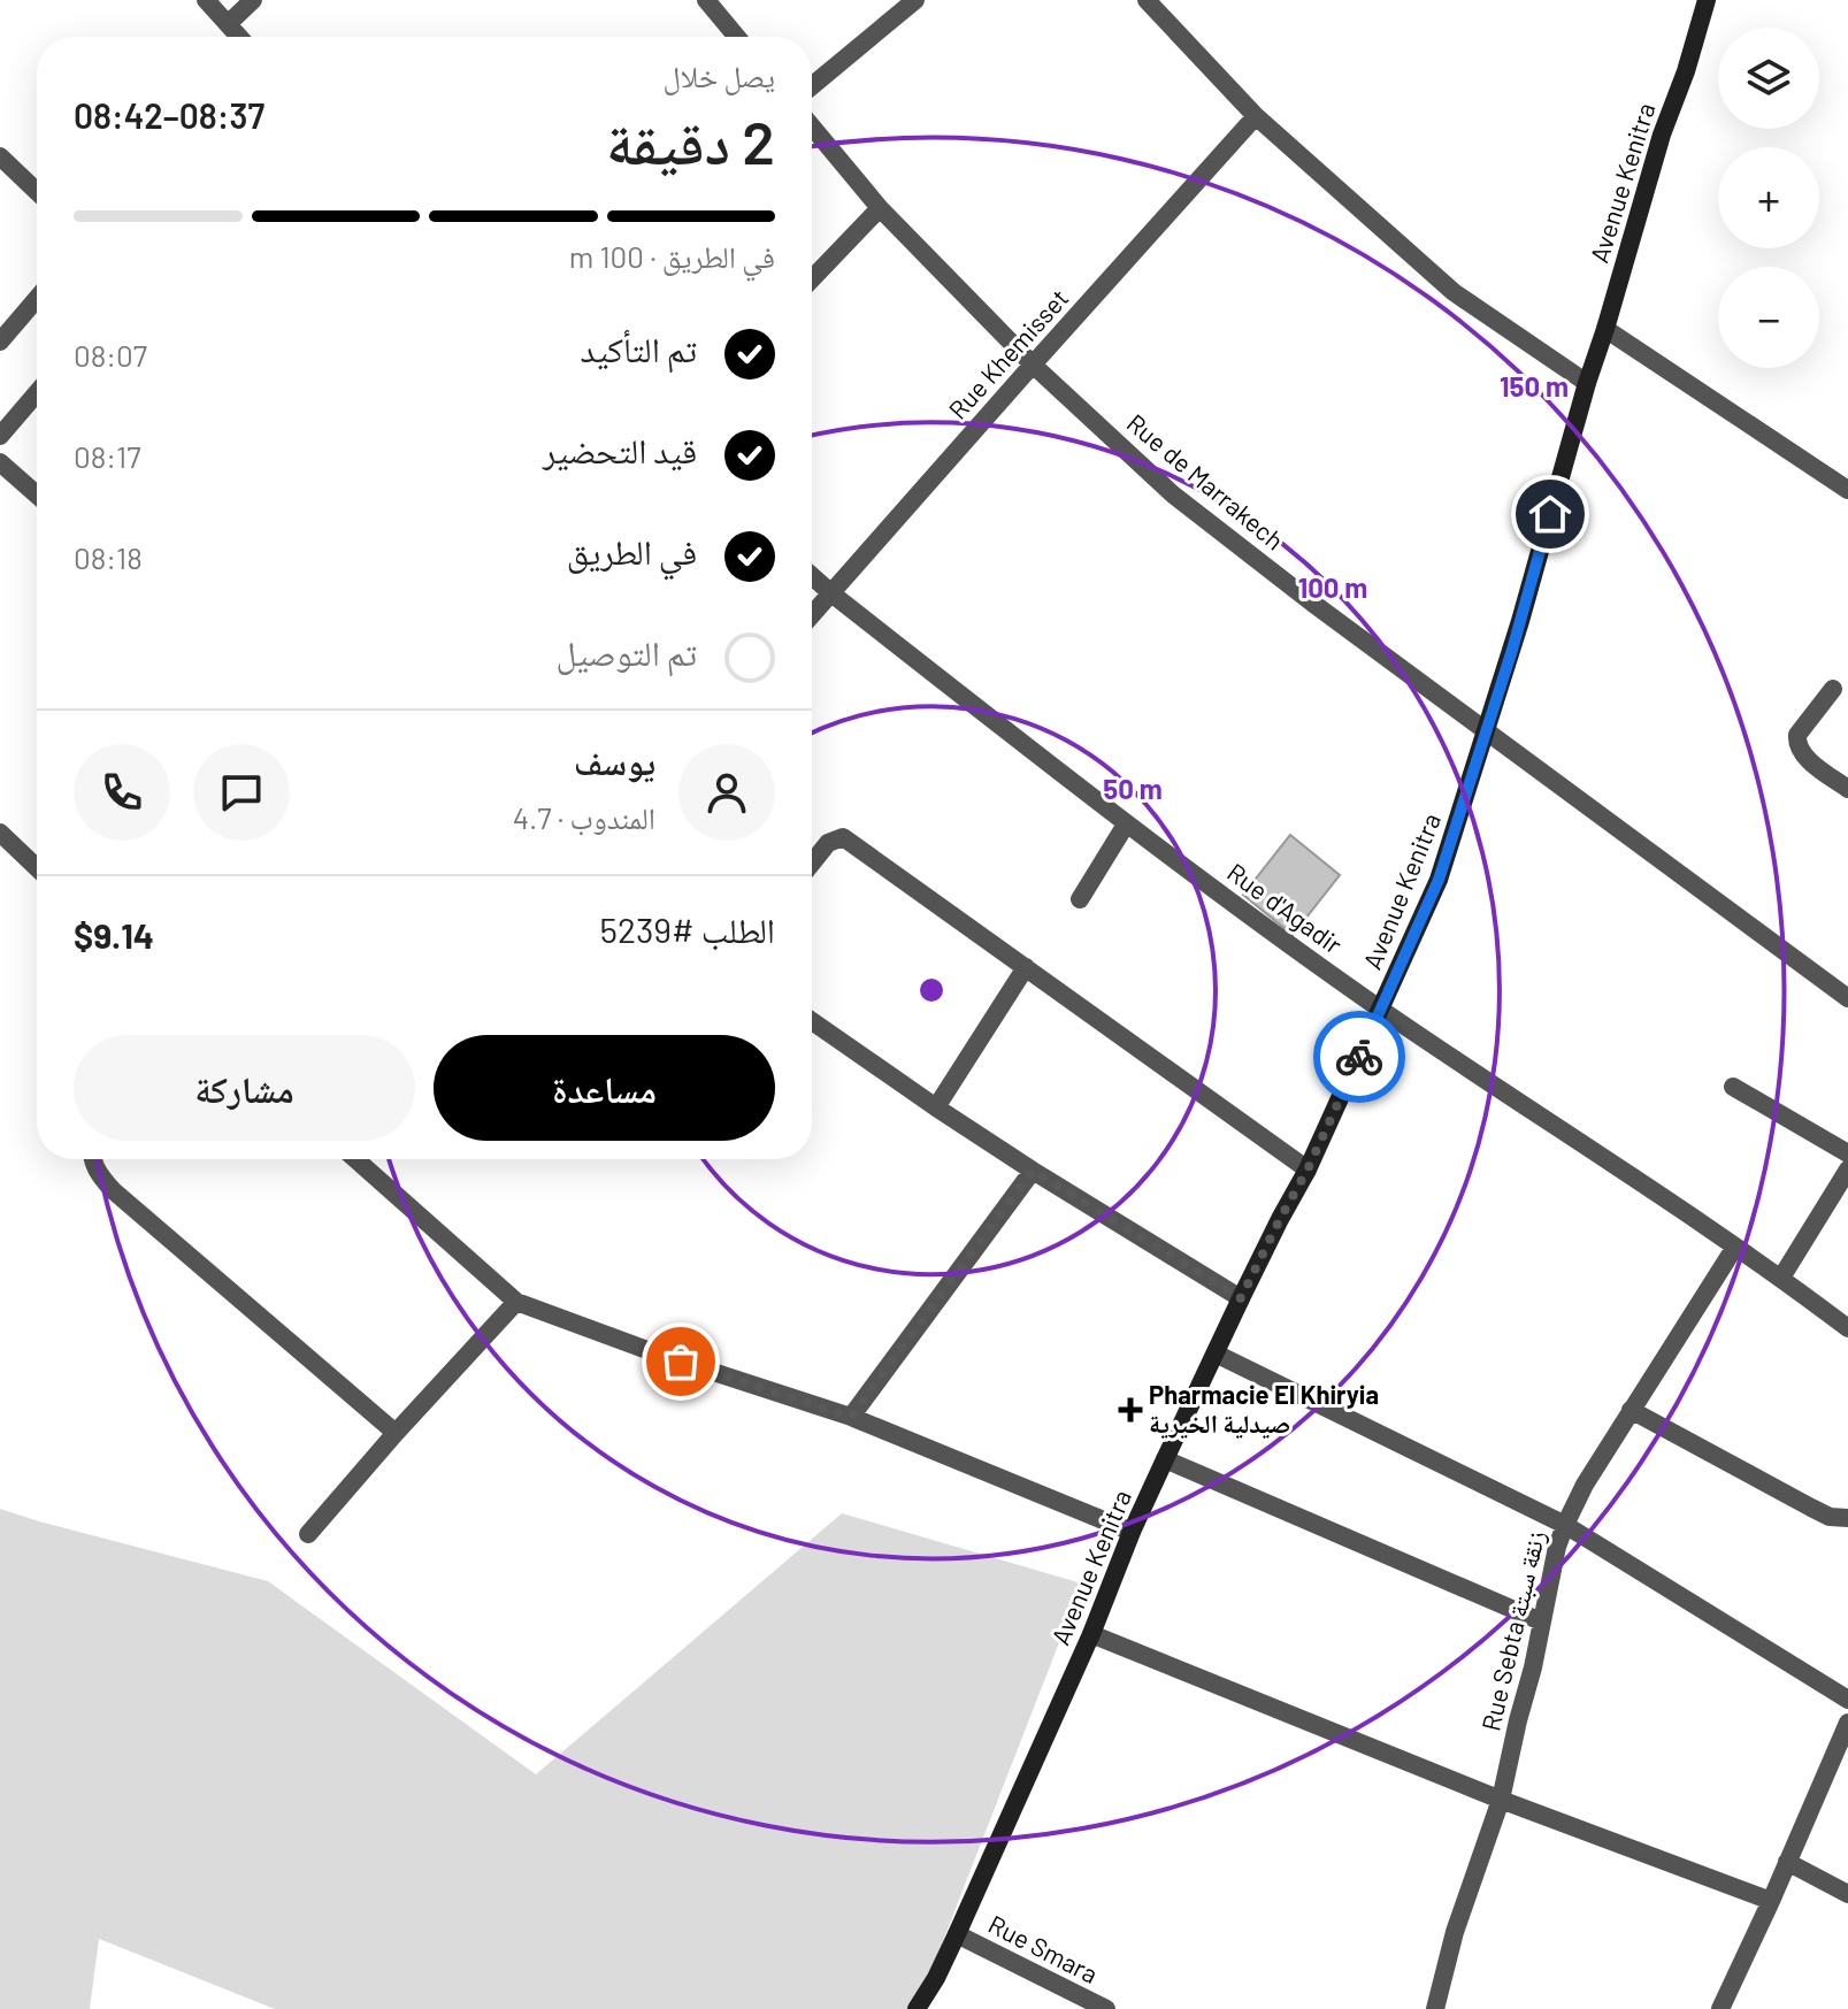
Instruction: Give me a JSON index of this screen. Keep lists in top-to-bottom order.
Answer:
{
  "streets": {
    "street": [
      "Avenue Kenitra",
      "Rue Khemisset",
      "Rue de Marrakech",
      "Rue d'Agadir",
      "Rue Sebta زنقة سبتة",
      "Rue Smara"
    ]
  },
  "crossings": [
    ["Avenue Kenitra", "Rue de Marrakech"],
    ["Avenue Kenitra", "Rue d'Agadir"],
    ["Avenue Kenitra", "Rue Smara"],
    ["Rue Khemisset", "Rue de Marrakech"],
    ["Rue Khemisset", "Rue d'Agadir"],
    ["Rue d'Agadir", "Rue Sebta زنقة سبتة"]
  ],
  "places": {
    "health": ["Pharmacie El Khiryia صيدلية الخيرية"]
  },
  "page": {
    "map_buttons": ["+", "−"],
    "heading": ["2 دقيقة", "يصل خلال", "08:37–08:42"],
    "panel": [
      "يوسف",
      "المندوب · 4.7",
      "الطلب #5239",
      "$9.14"
    ],
    "bar": "في الطريق · 100 m",
    "list": [
      ["تم التأكيد", "08:07"],
      ["قيد التحضير", "08:17"],
      ["في الطريق", "08:18"],
      "تم التوصيل"
    ],
    "buttons": ["مساعدة", "مشاركة"]
  },
  "rings": ["150 m", "100 m", "50 m"]
}
